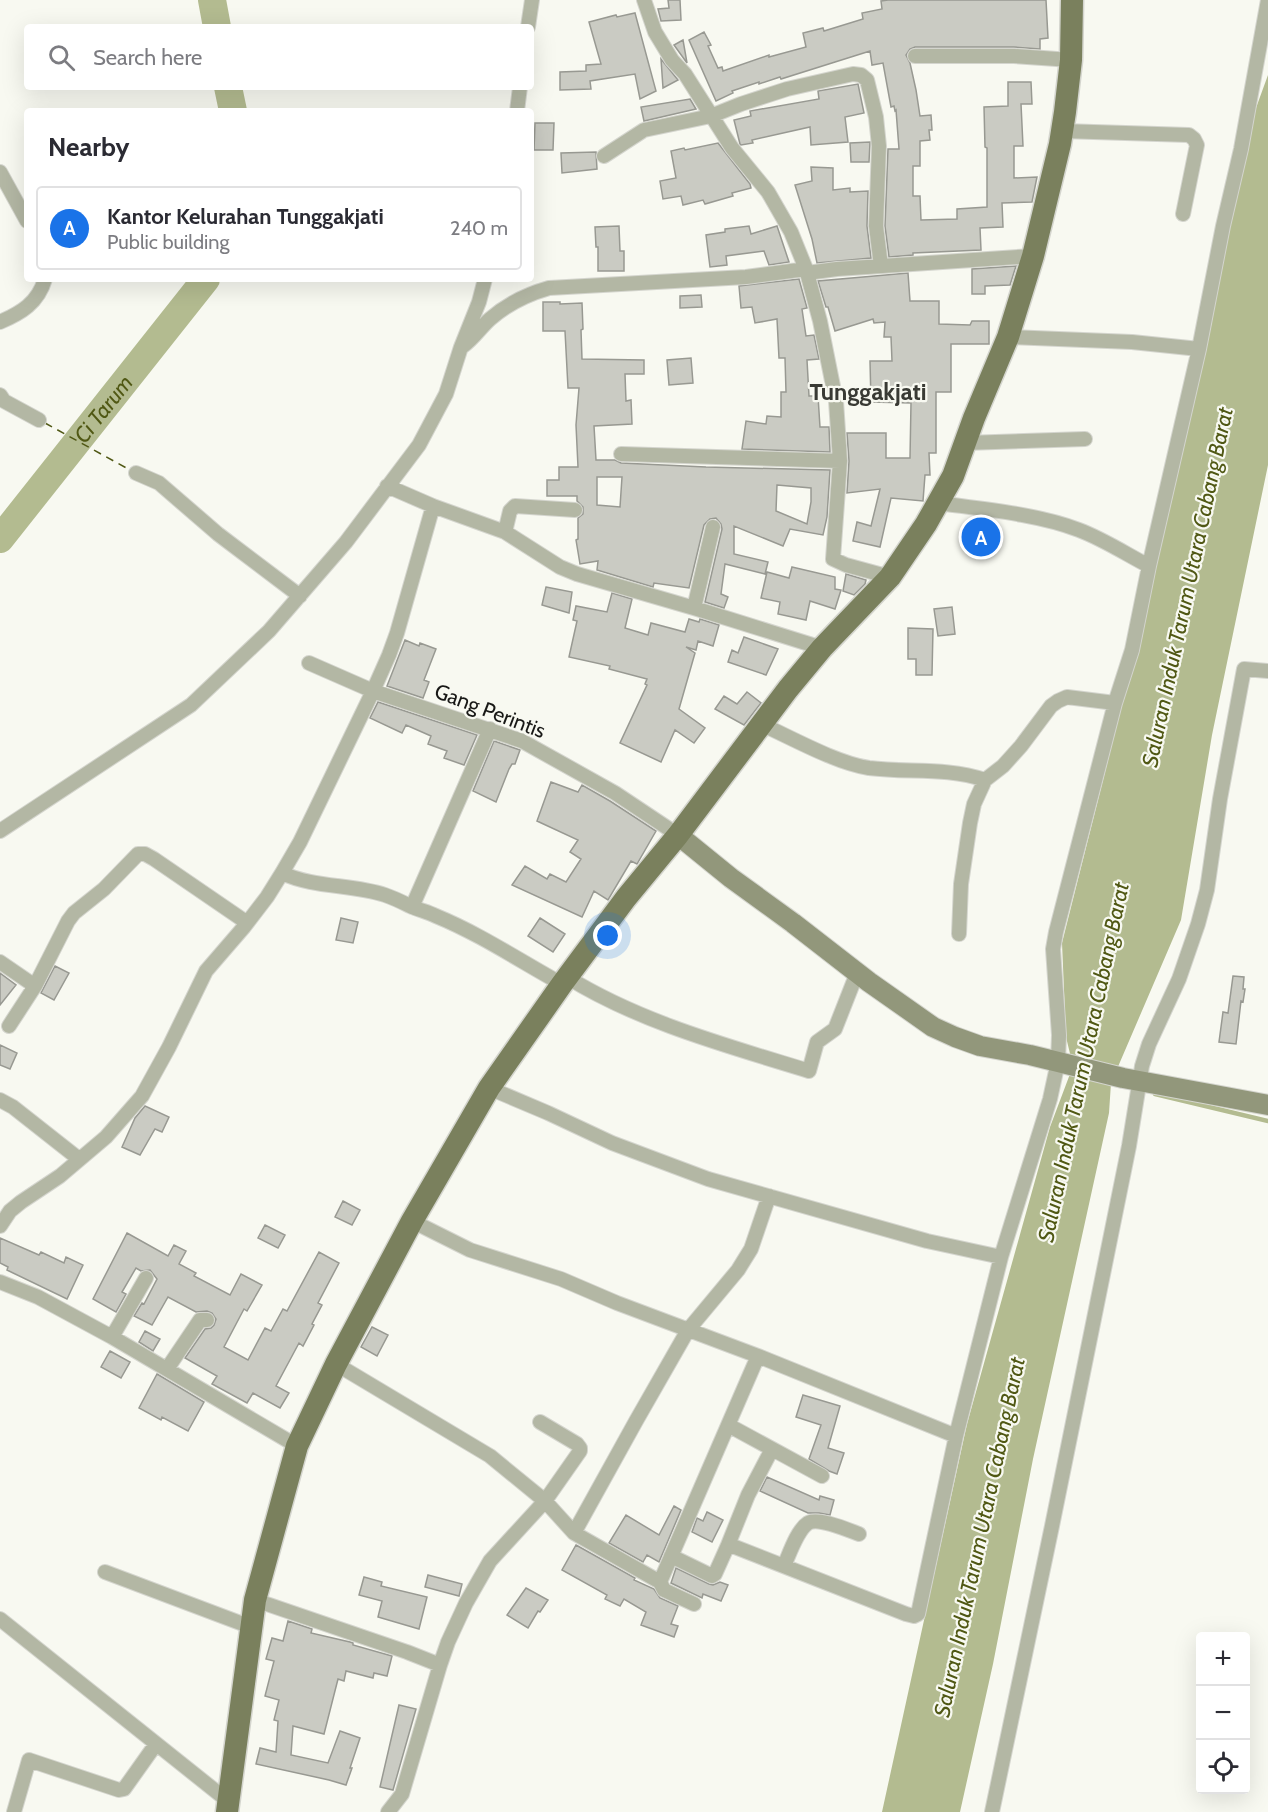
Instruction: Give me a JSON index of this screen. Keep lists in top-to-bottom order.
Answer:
{
  "streets": {
    "street": ["Gang Perintis"]
  },
  "districts": ["Tunggakjati"],
  "water": ["Ci Tarum", "Saluran Induk Tarum Utara Cabang Barat"],
  "page": {
    "search": "Search here",
    "heading": "Nearby",
    "list": [
      {
        "mark": "A",
        "name": "Kantor Kelurahan Tunggakjati",
        "note": "Public building",
        "value": "240 m"
      }
    ],
    "pins": "A",
    "map_buttons": ["+", "−"]
  }
}
